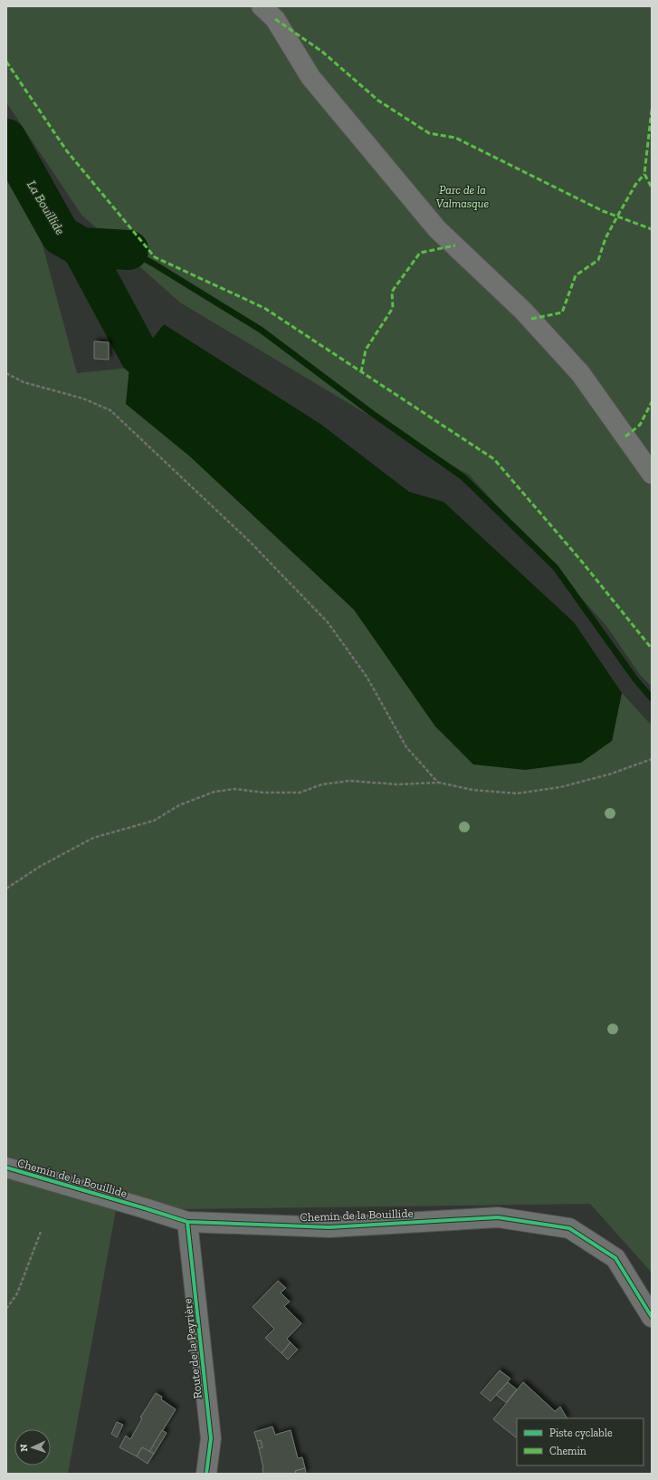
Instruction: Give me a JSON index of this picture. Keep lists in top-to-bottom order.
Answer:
{
  "streets": {
    "street": ["Chemin de la Bouillide", "Route de la Peyrière"]
  },
  "crossings": [
    ["Chemin de la Bouillide", "Route de la Peyrière"]
  ],
  "water": ["La Bouillide"],
  "parks": ["Parc de la Valmasque"],
  "legend": ["Piste cyclable", "Chemin"],
  "north": "left"
}
